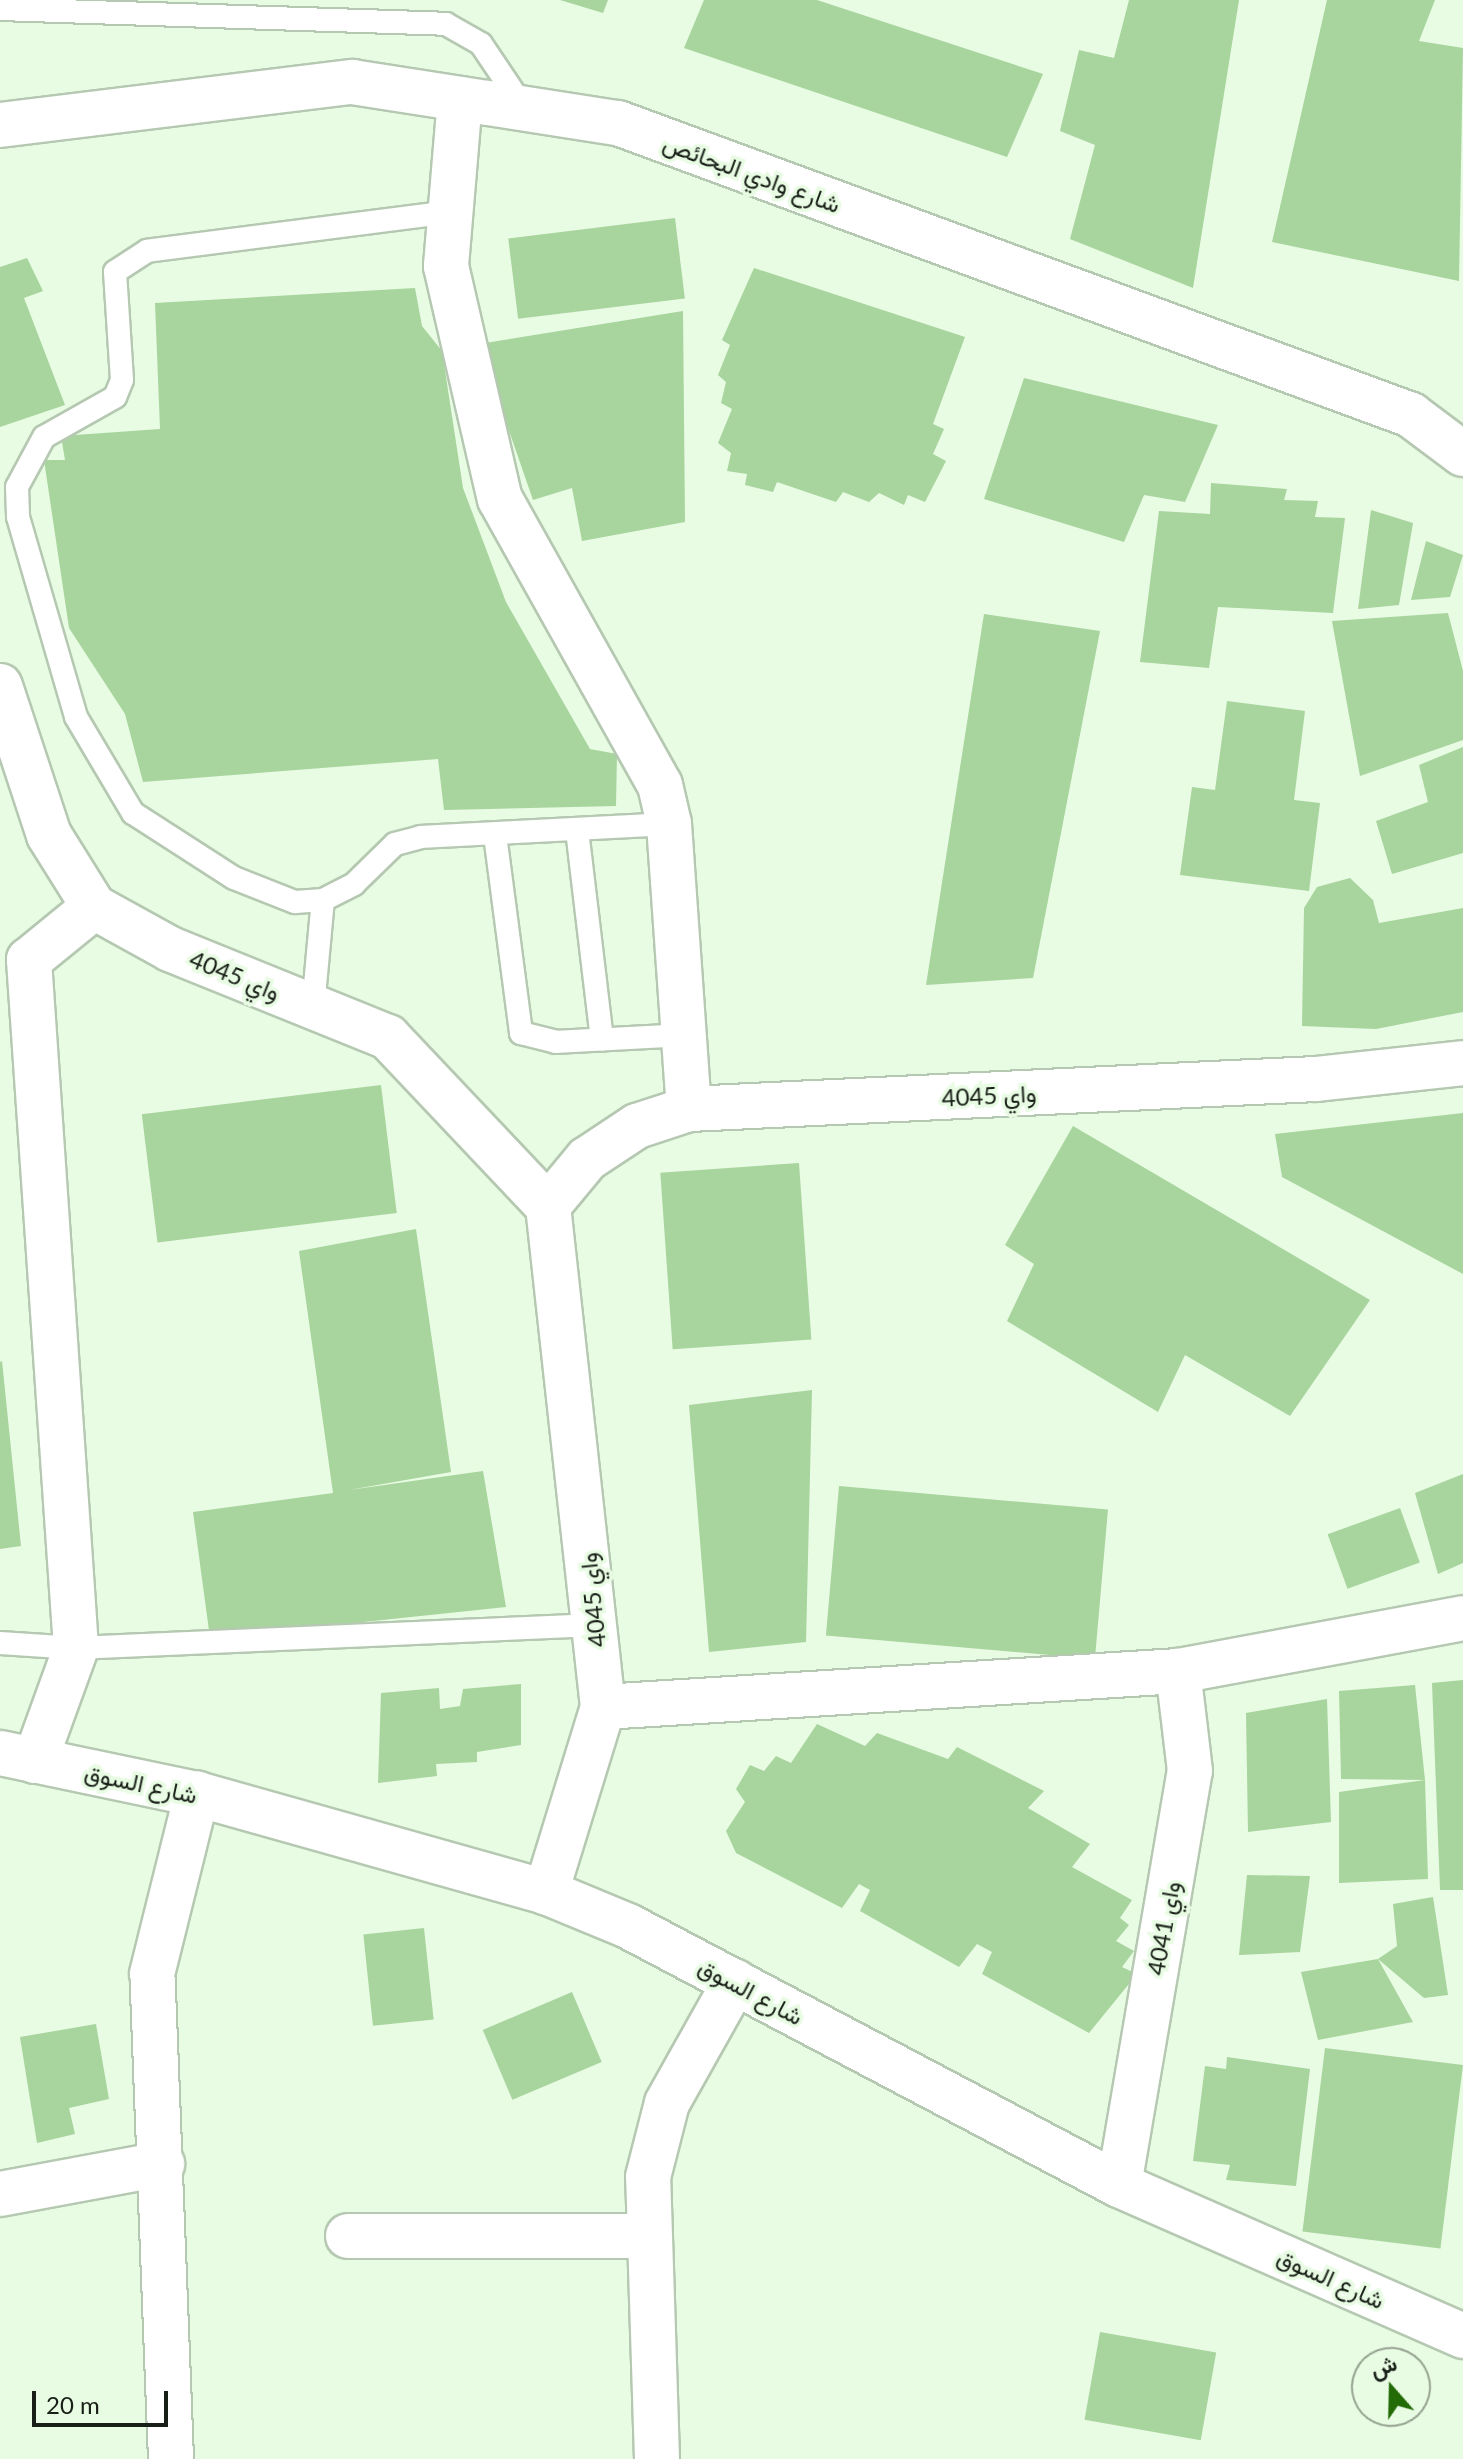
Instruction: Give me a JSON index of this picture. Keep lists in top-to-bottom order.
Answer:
{
  "streets": {
    "street": [
      "شارع وادي البحائص",
      "واي 4045",
      "شارع السوق",
      "واي 4041"
    ]
  },
  "crossings": [
    ["واي 4045", "شارع السوق"],
    ["شارع السوق", "واي 4041"]
  ],
  "scale_bar": "20 m",
  "north": "top"
}
